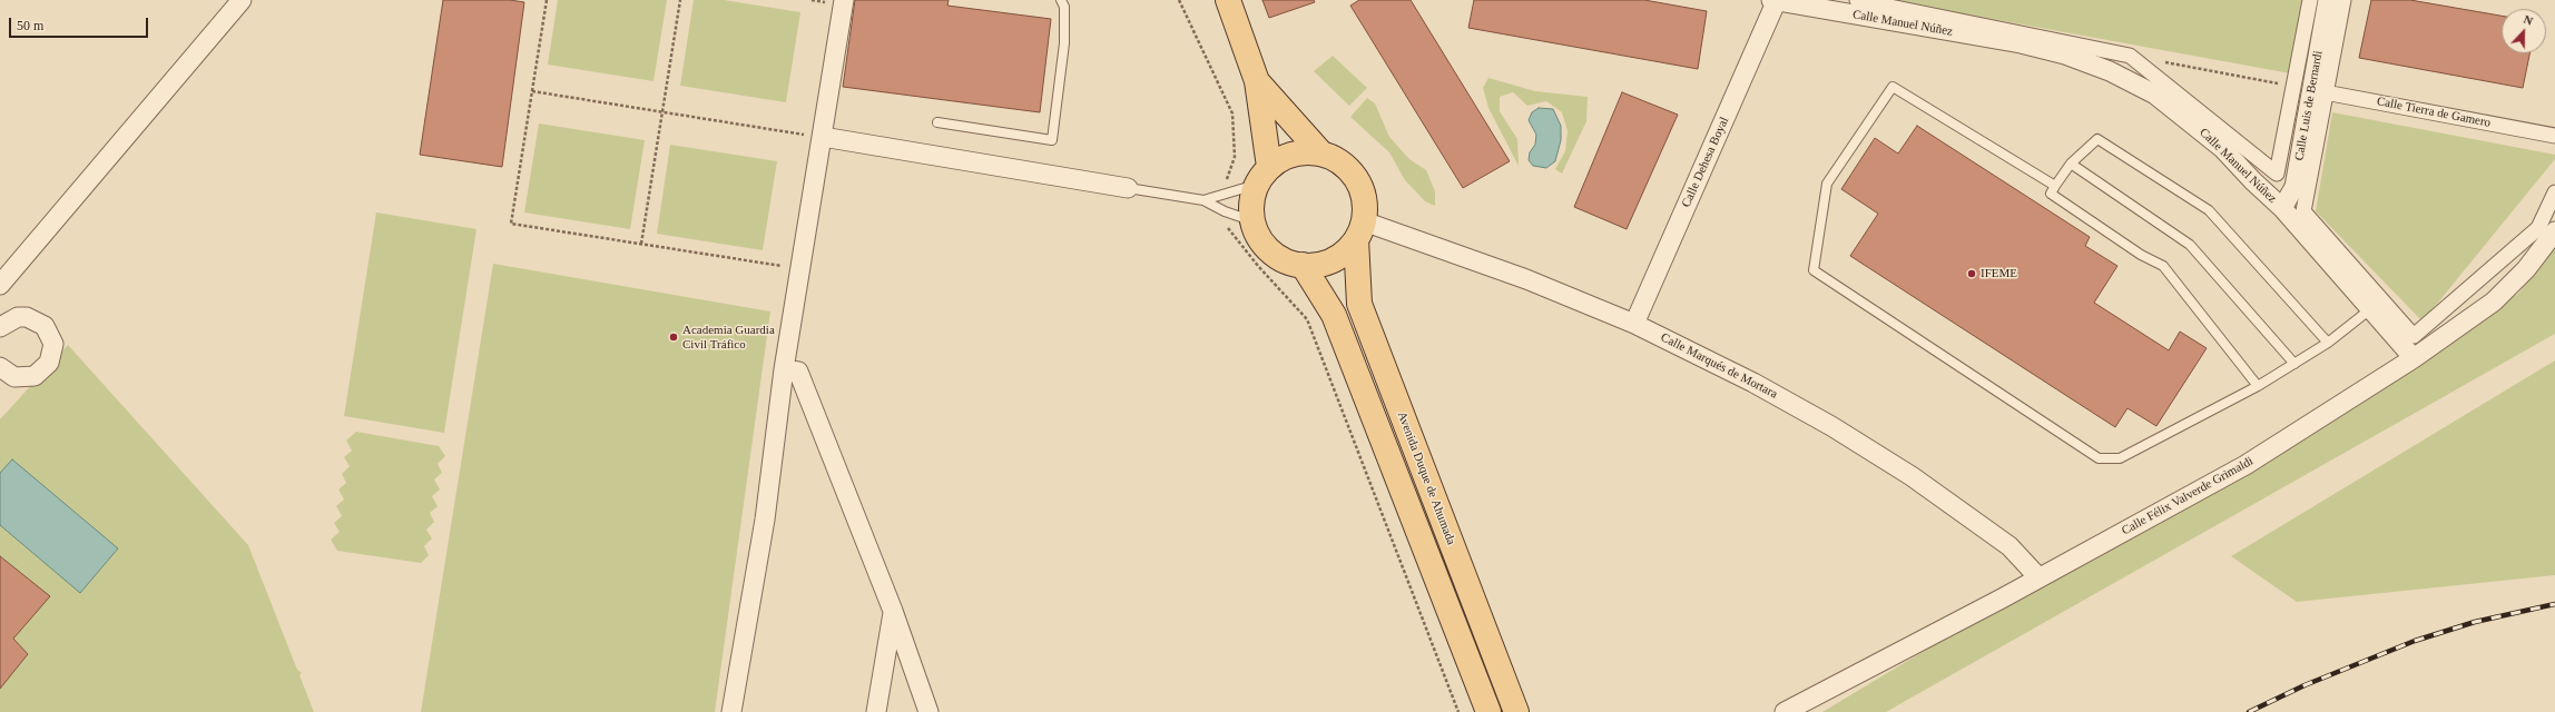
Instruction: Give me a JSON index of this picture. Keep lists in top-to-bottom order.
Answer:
{
  "streets": {
    "main road": ["Avenida Duque de Ahumada"],
    "street": [
      "Calle Manuel Núñez",
      "Calle Luis de Bernardi",
      "Calle Tierra de Gamero",
      "Calle Dehesa Boyal",
      "Calle Marqués de Mortara",
      "Calle Félix Valverde Grimaldi"
    ]
  },
  "crossings": [
    ["Calle Manuel Núñez", "Calle Luis de Bernardi"],
    ["Calle Manuel Núñez", "Calle Dehesa Boyal"],
    ["Calle Manuel Núñez", "Calle Félix Valverde Grimaldi"],
    ["Calle Luis de Bernardi", "Calle Tierra de Gamero"],
    ["Calle Dehesa Boyal", "Calle Marqués de Mortara"],
    ["Calle Marqués de Mortara", "Avenida Duque de Ahumada"],
    ["Calle Marqués de Mortara", "Calle Félix Valverde Grimaldi"]
  ],
  "places": ["IFEME", "Academia Guardia Civil Tráfico"],
  "scale_bar": "50 m",
  "north": "top"
}
